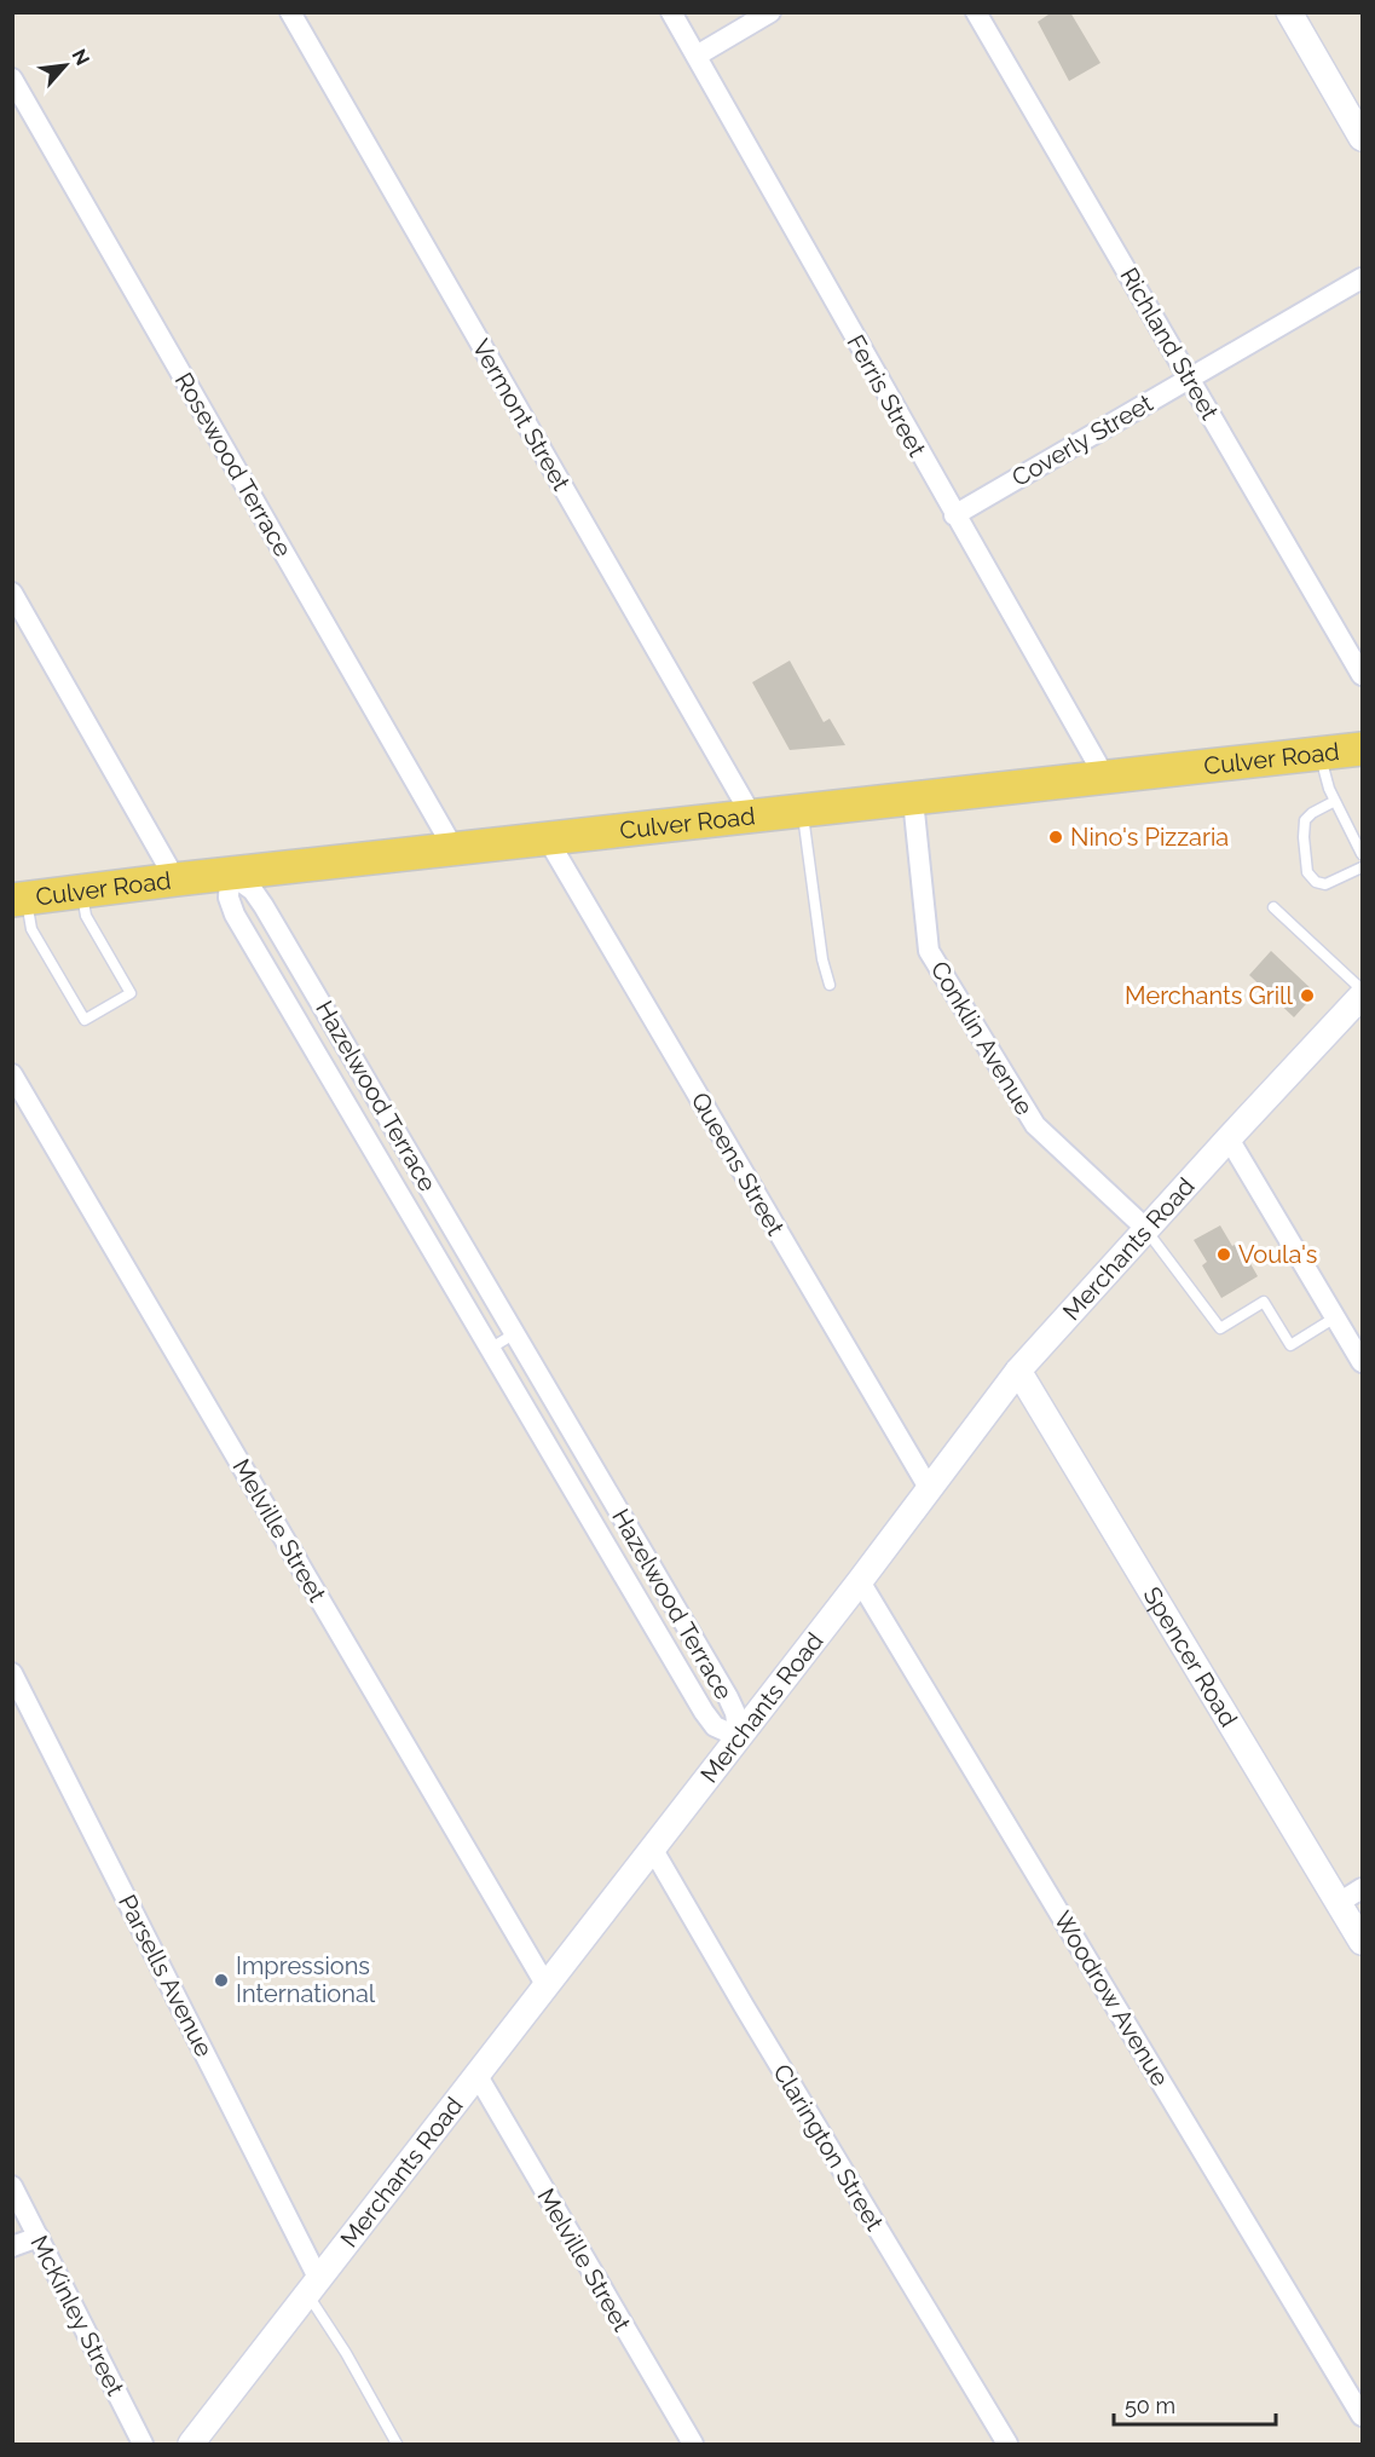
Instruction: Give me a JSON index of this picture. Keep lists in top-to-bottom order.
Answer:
{
  "streets": {
    "main road": ["Culver Road"],
    "street": [
      "Richland Street",
      "Ferris Street",
      "Vermont Street",
      "Coverly Street",
      "Rosewood Terrace",
      "Conklin Avenue",
      "Hazelwood Terrace",
      "Queens Street",
      "Merchants Road",
      "Melville Street",
      "Spencer Road",
      "Parsells Avenue",
      "Woodrow Avenue",
      "Clarington Street",
      "McKinley Street"
    ]
  },
  "crossings": [
    ["Richland Street", "Coverly Street"],
    ["Ferris Street", "Coverly Street"],
    ["Ferris Street", "Culver Road"],
    ["Vermont Street", "Culver Road"],
    ["Rosewood Terrace", "Culver Road"],
    ["Culver Road", "Conklin Avenue"],
    ["Culver Road", "Hazelwood Terrace"],
    ["Culver Road", "Queens Street"],
    ["Conklin Avenue", "Merchants Road"],
    ["Hazelwood Terrace", "Merchants Road"],
    ["Queens Street", "Merchants Road"],
    ["Merchants Road", "Melville Street"],
    ["Merchants Road", "Spencer Road"],
    ["Merchants Road", "Parsells Avenue"],
    ["Merchants Road", "Woodrow Avenue"],
    ["Merchants Road", "Clarington Street"]
  ],
  "places": [
    "Nino's Pizzaria",
    "Merchants Grill",
    "Voula's",
    "Impressions International"
  ],
  "scale_bar": "50 m",
  "north": "top right"
}
